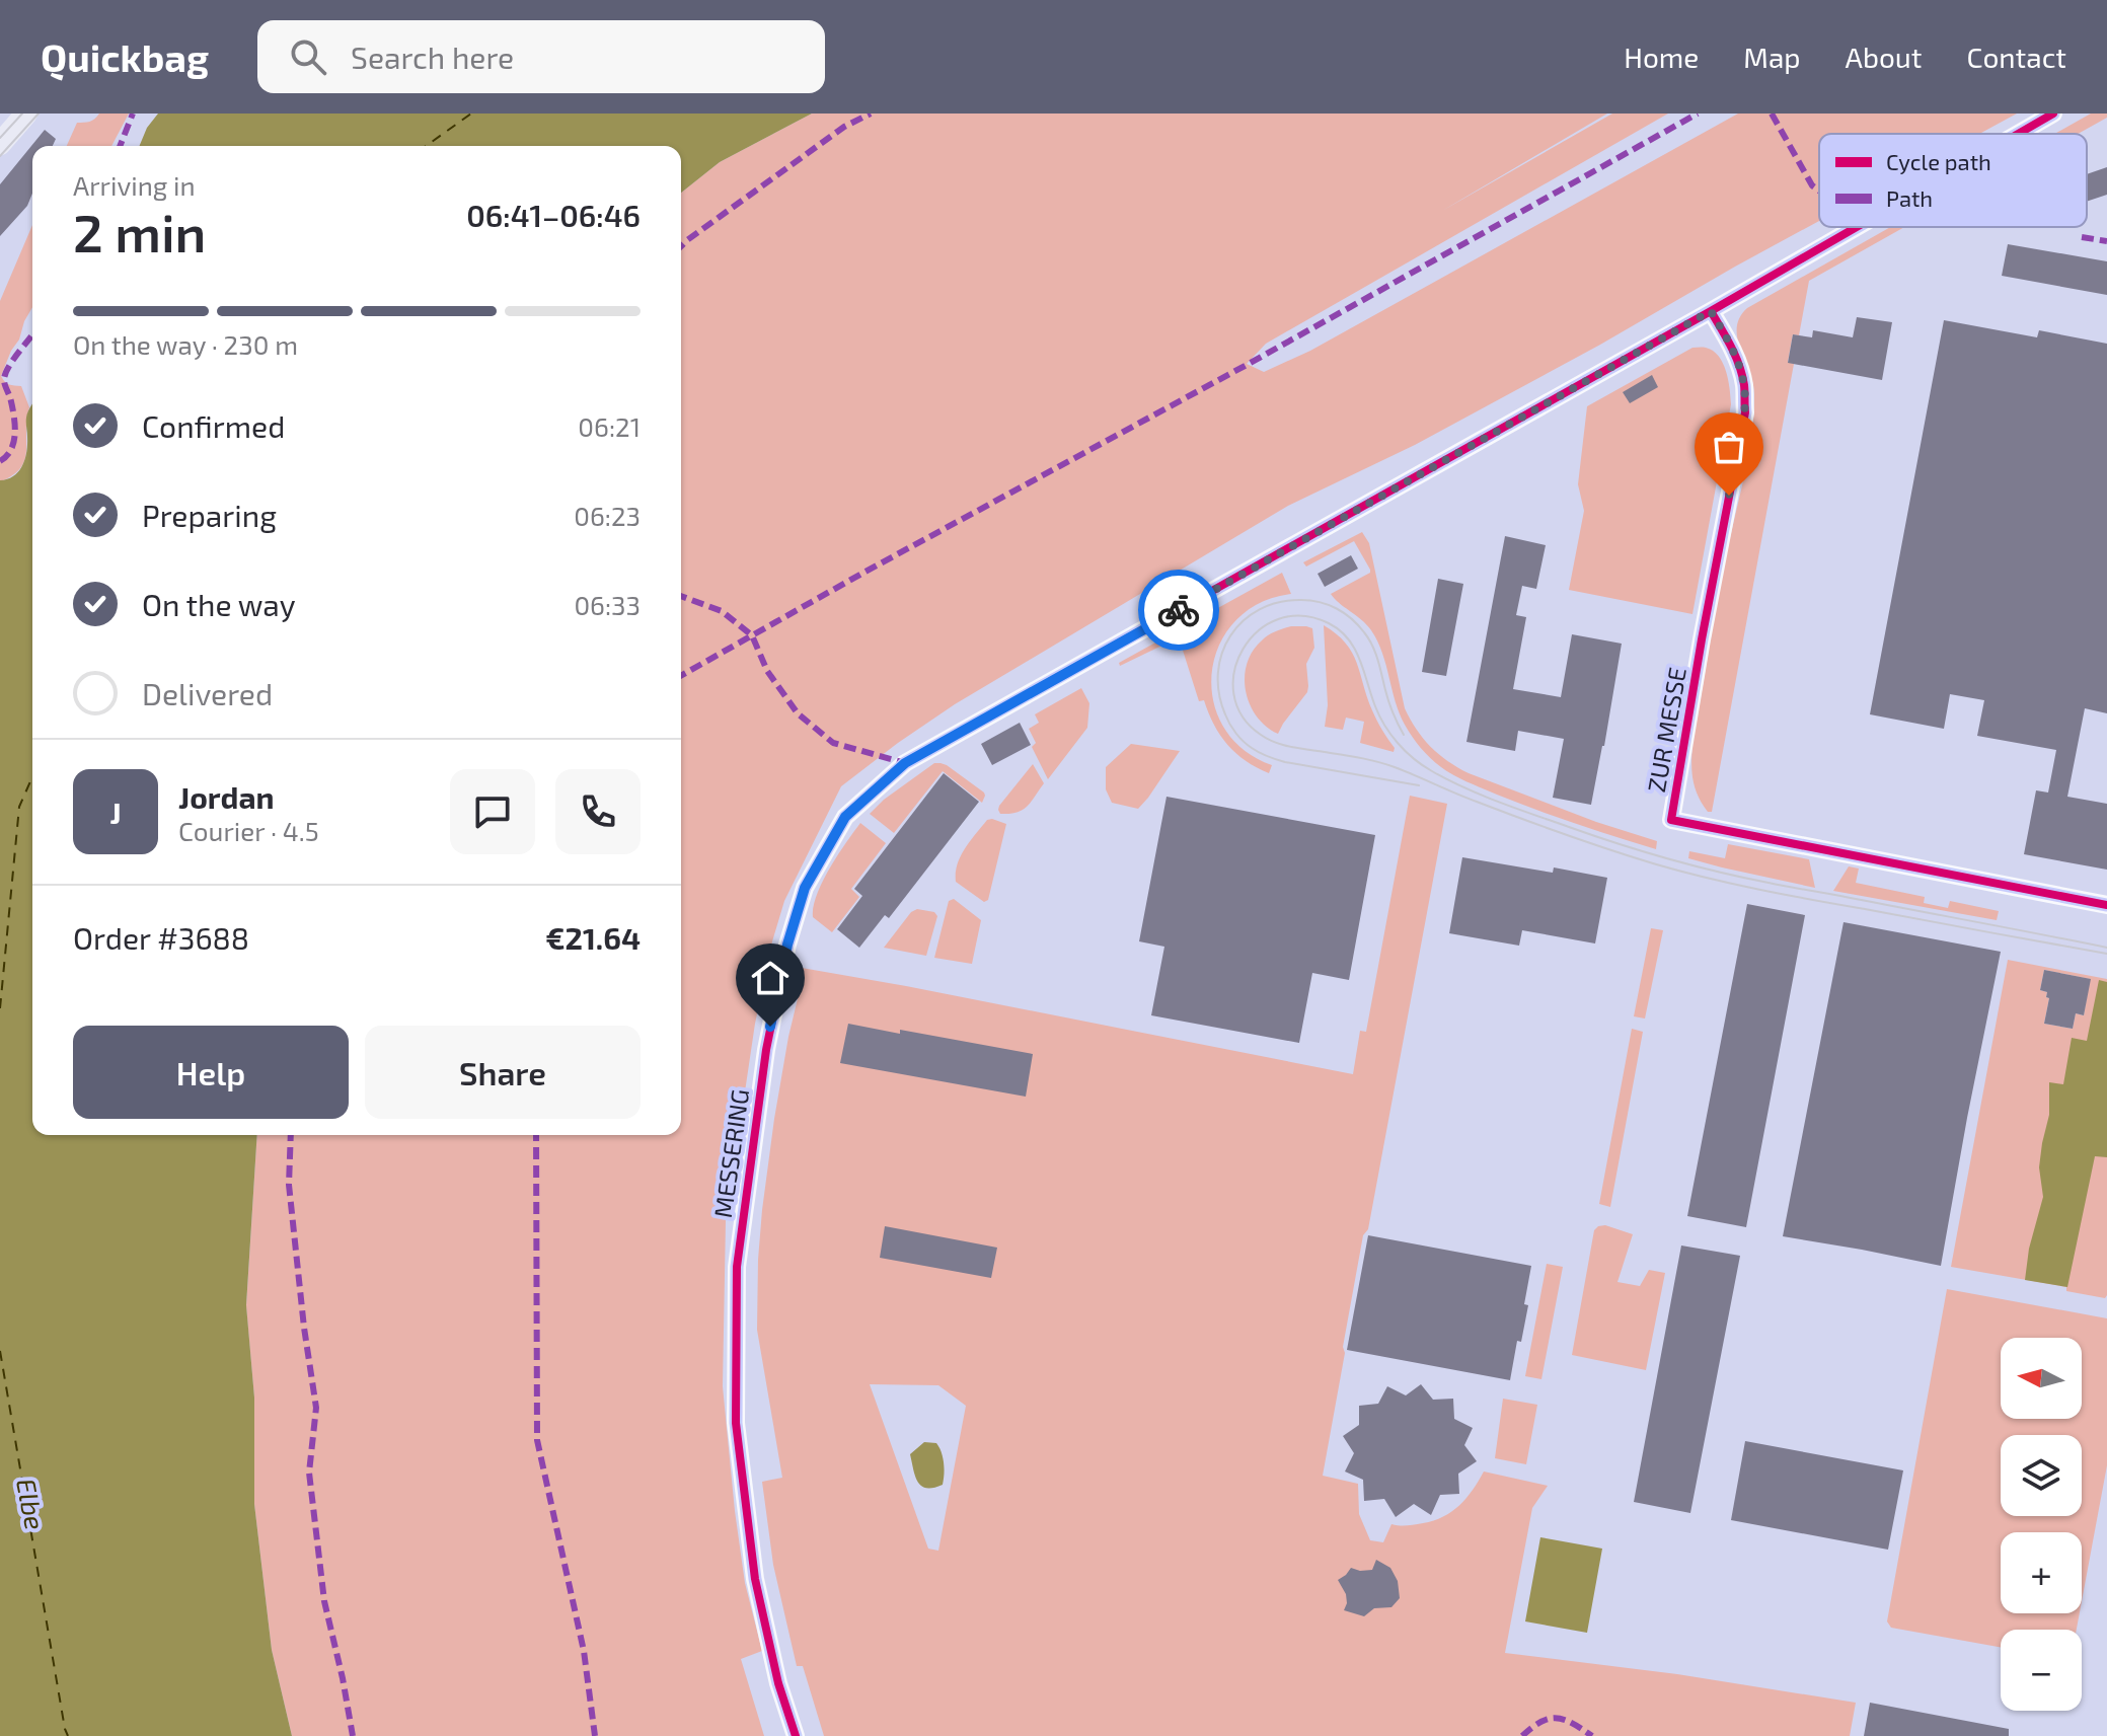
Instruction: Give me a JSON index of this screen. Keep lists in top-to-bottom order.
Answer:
{
  "streets": {
    "street": ["ZUR MESSE", "MESSERING"]
  },
  "crossings": [
    ["ZUR MESSE", "MESSERING"]
  ],
  "water": ["Elbe"],
  "legend": ["Cycle path", "Path"],
  "north": "left",
  "page": {
    "header": "Quickbag",
    "search": "Search here",
    "nav": [
      "Home",
      "Map",
      "About",
      "Contact"
    ],
    "heading": ["2 min", "Arriving in", "06:41–06:46"],
    "panel": [
      "Jordan",
      "Courier · 4.5",
      "Order #3688",
      "€21.64"
    ],
    "bar": "On the way · 230 m",
    "list": [
      ["Confirmed", "06:21"],
      ["Preparing", "06:23"],
      ["On the way", "06:33"],
      "Delivered"
    ],
    "round": "J",
    "buttons": ["Help", "Share"],
    "map_buttons": ["+", "−"]
  }
}
